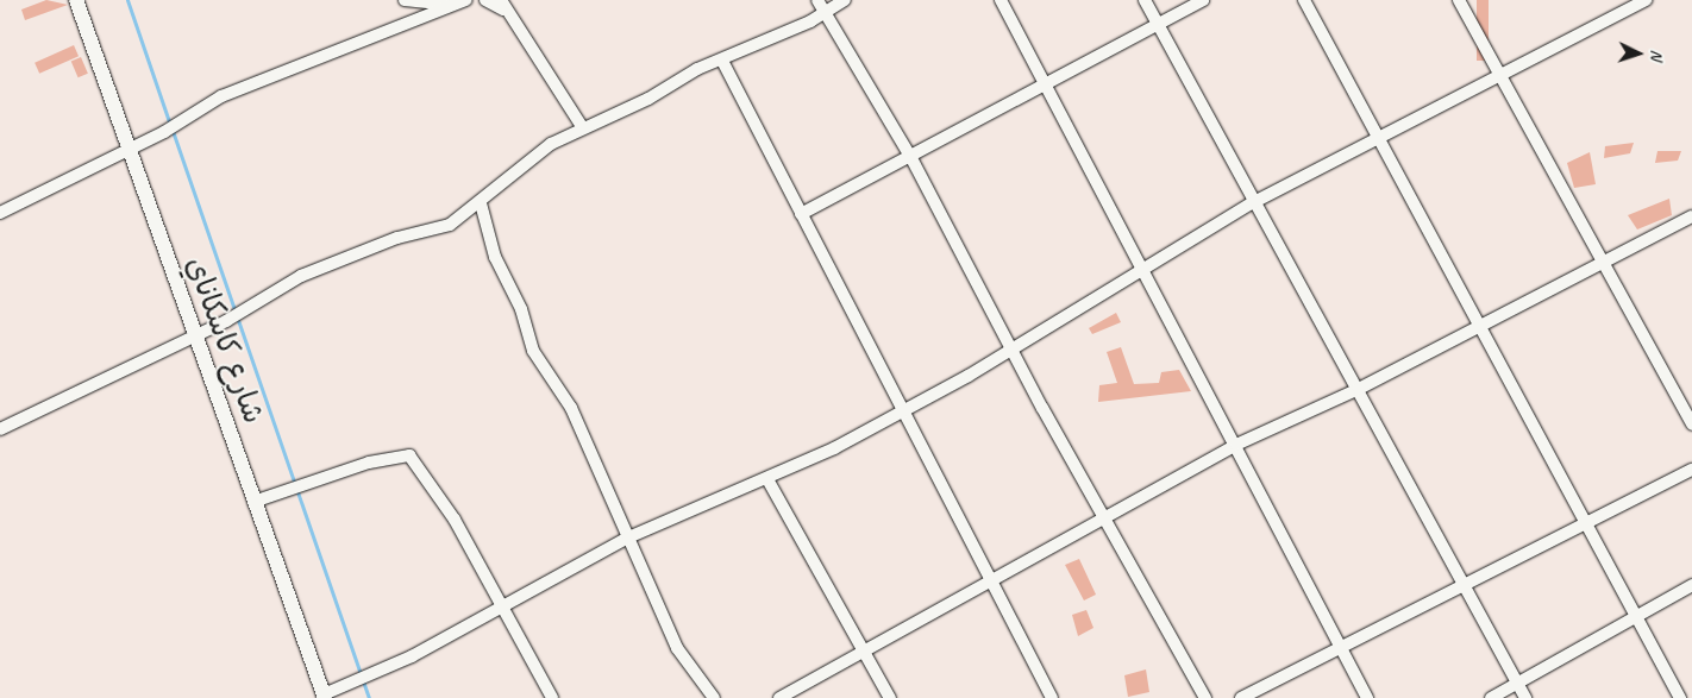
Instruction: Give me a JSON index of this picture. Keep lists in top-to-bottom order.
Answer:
{
  "streets": {
    "street": ["شارع كاسكاناي"]
  },
  "north": "right"
}
